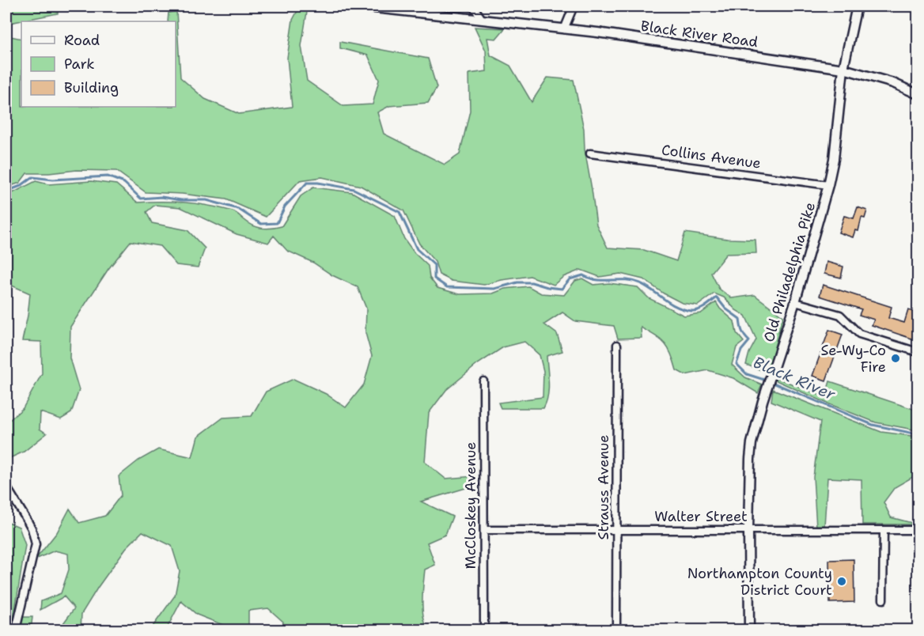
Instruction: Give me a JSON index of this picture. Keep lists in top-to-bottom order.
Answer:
{
  "streets": {
    "street": [
      "Black River Road",
      "Collins Avenue",
      "Old Philadelphia Pike",
      "Strauss Avenue",
      "McCloskey Avenue",
      "Walter Street"
    ]
  },
  "crossings": [
    ["Black River Road", "Old Philadelphia Pike"],
    ["Collins Avenue", "Old Philadelphia Pike"],
    ["Old Philadelphia Pike", "Walter Street"],
    ["Strauss Avenue", "Walter Street"],
    ["McCloskey Avenue", "Walter Street"]
  ],
  "water": ["Black River"],
  "places": ["Se-Wy-Co Fire", "Northampton County District Court"],
  "legend": ["Road", "Park", "Building"]
}
